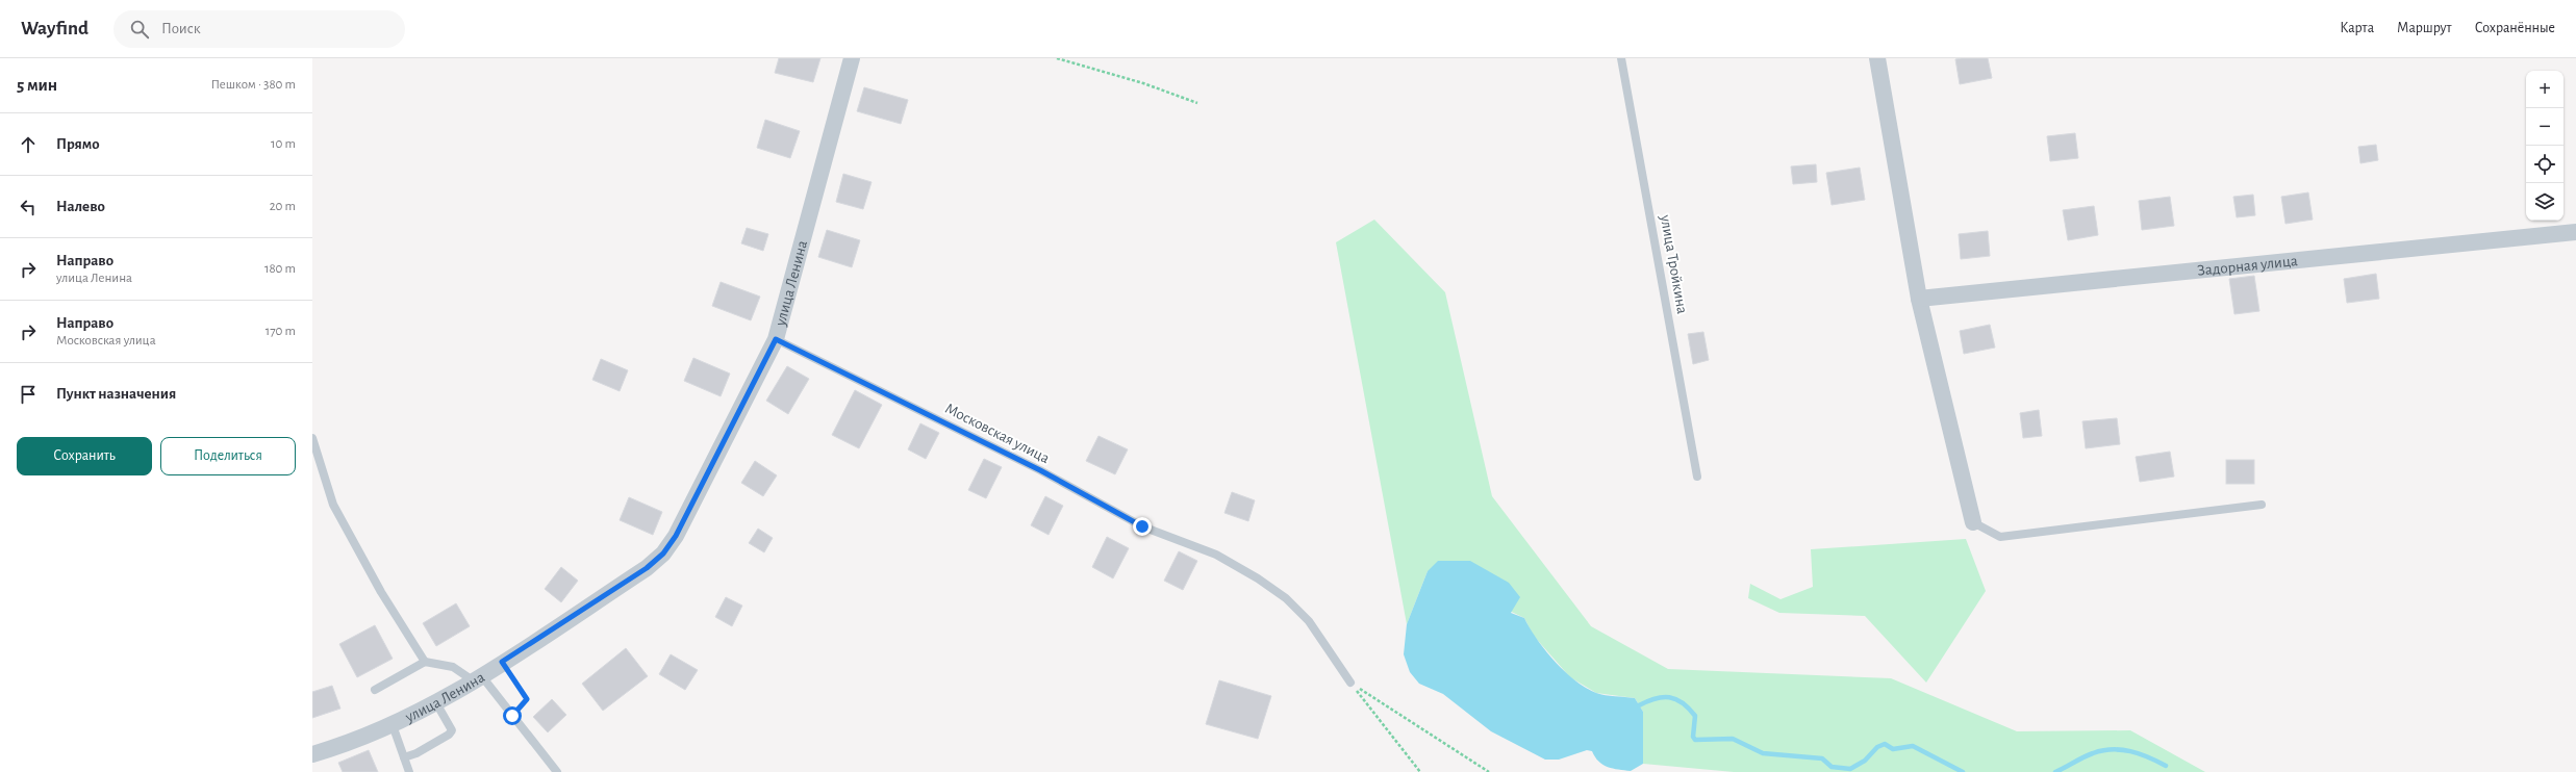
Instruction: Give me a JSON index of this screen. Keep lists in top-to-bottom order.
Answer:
{
  "streets": {
    "street": ["Задорная улица", "улица Ленина"],
    "lane": ["улица Тройкина", "Московская улица"]
  },
  "crossings": [
    ["улица Ленина", "Московская улица"]
  ],
  "page": {
    "header": "Wayfind",
    "search": "Поиск",
    "nav": ["Карта", "Маршрут", "Сохранённые"],
    "heading": ["5 мин", "Пешком · 380 m"],
    "map_buttons": ["+", "−"],
    "list": [
      ["Прямо", "10 m"],
      ["Налево", "20 m"],
      ["Направо", "улица Ленина", "180 m"],
      ["Направо", "Московская улица", "170 m"],
      "Пункт назначения"
    ],
    "buttons": ["Сохранить", "Поделиться"]
  }
}
